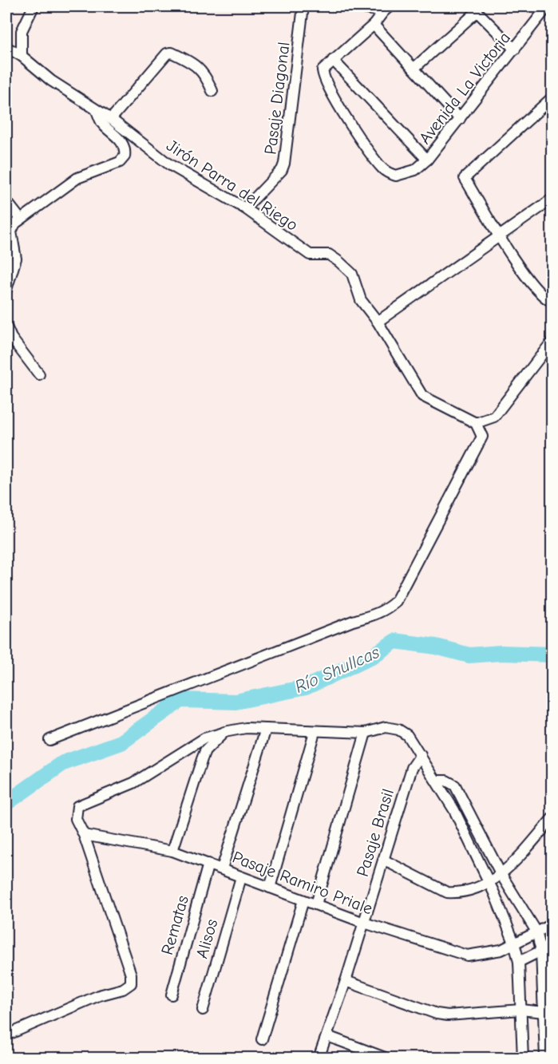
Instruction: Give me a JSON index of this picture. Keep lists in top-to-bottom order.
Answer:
{
  "streets": {
    "street": [
      "Avenida La Victoria",
      "Pasaje Diagonal",
      "Jirón Parra del Riego",
      "Pasaje Brasil",
      "Pasaje Ramiro Priale",
      "Rematas",
      "Alisos"
    ]
  },
  "crossings": [
    ["Pasaje Diagonal", "Jirón Parra del Riego"],
    ["Pasaje Brasil", "Pasaje Ramiro Priale"],
    ["Pasaje Ramiro Priale", "Rematas"],
    ["Pasaje Ramiro Priale", "Alisos"]
  ],
  "water": ["Río Shullcas"]
}
